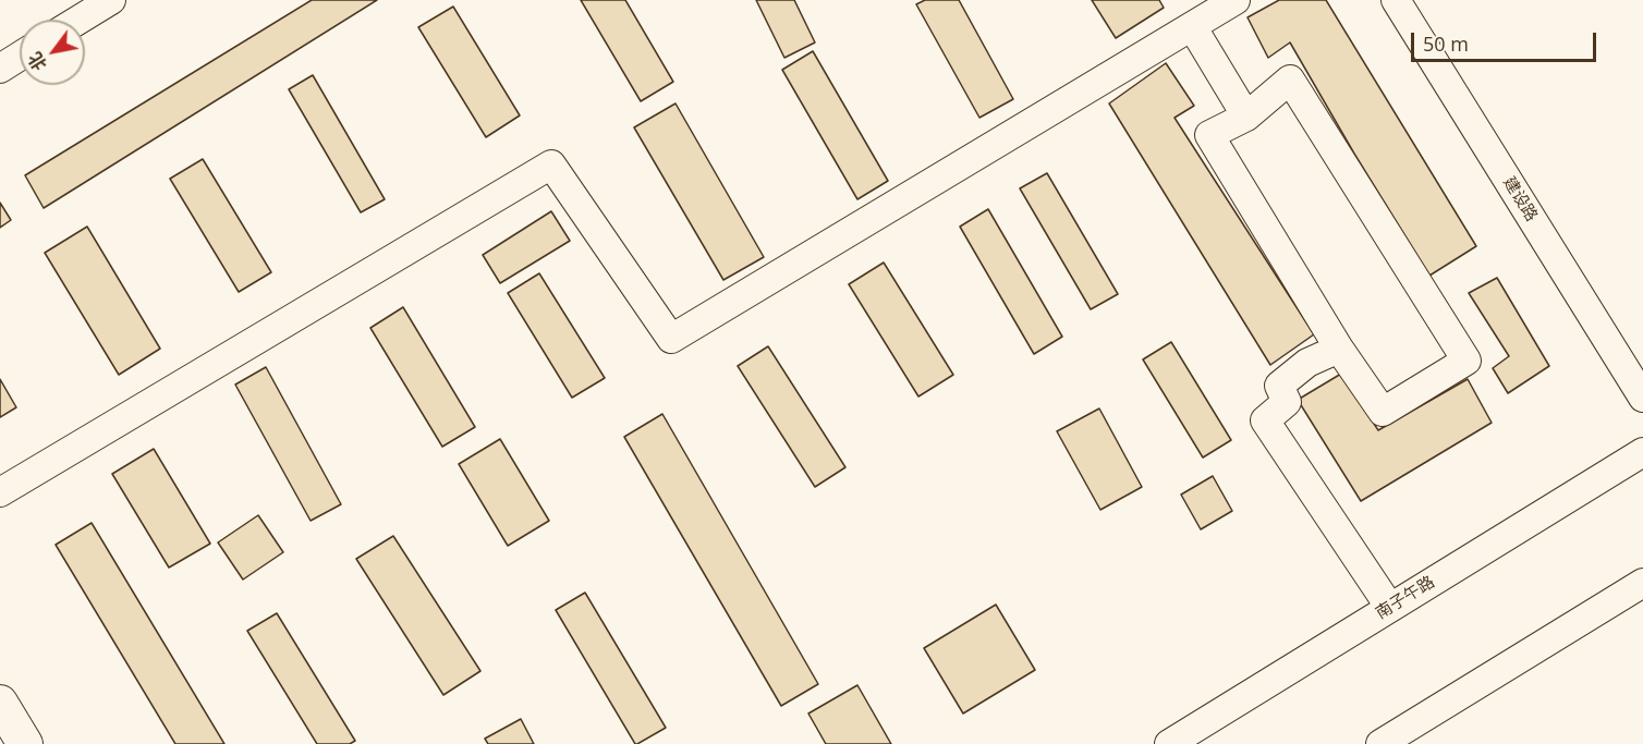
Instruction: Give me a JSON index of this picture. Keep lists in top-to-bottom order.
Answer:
{
  "streets": {
    "street": ["建设路", "南子午路"]
  },
  "scale_bar": "50 m",
  "north": "bottom left"
}
